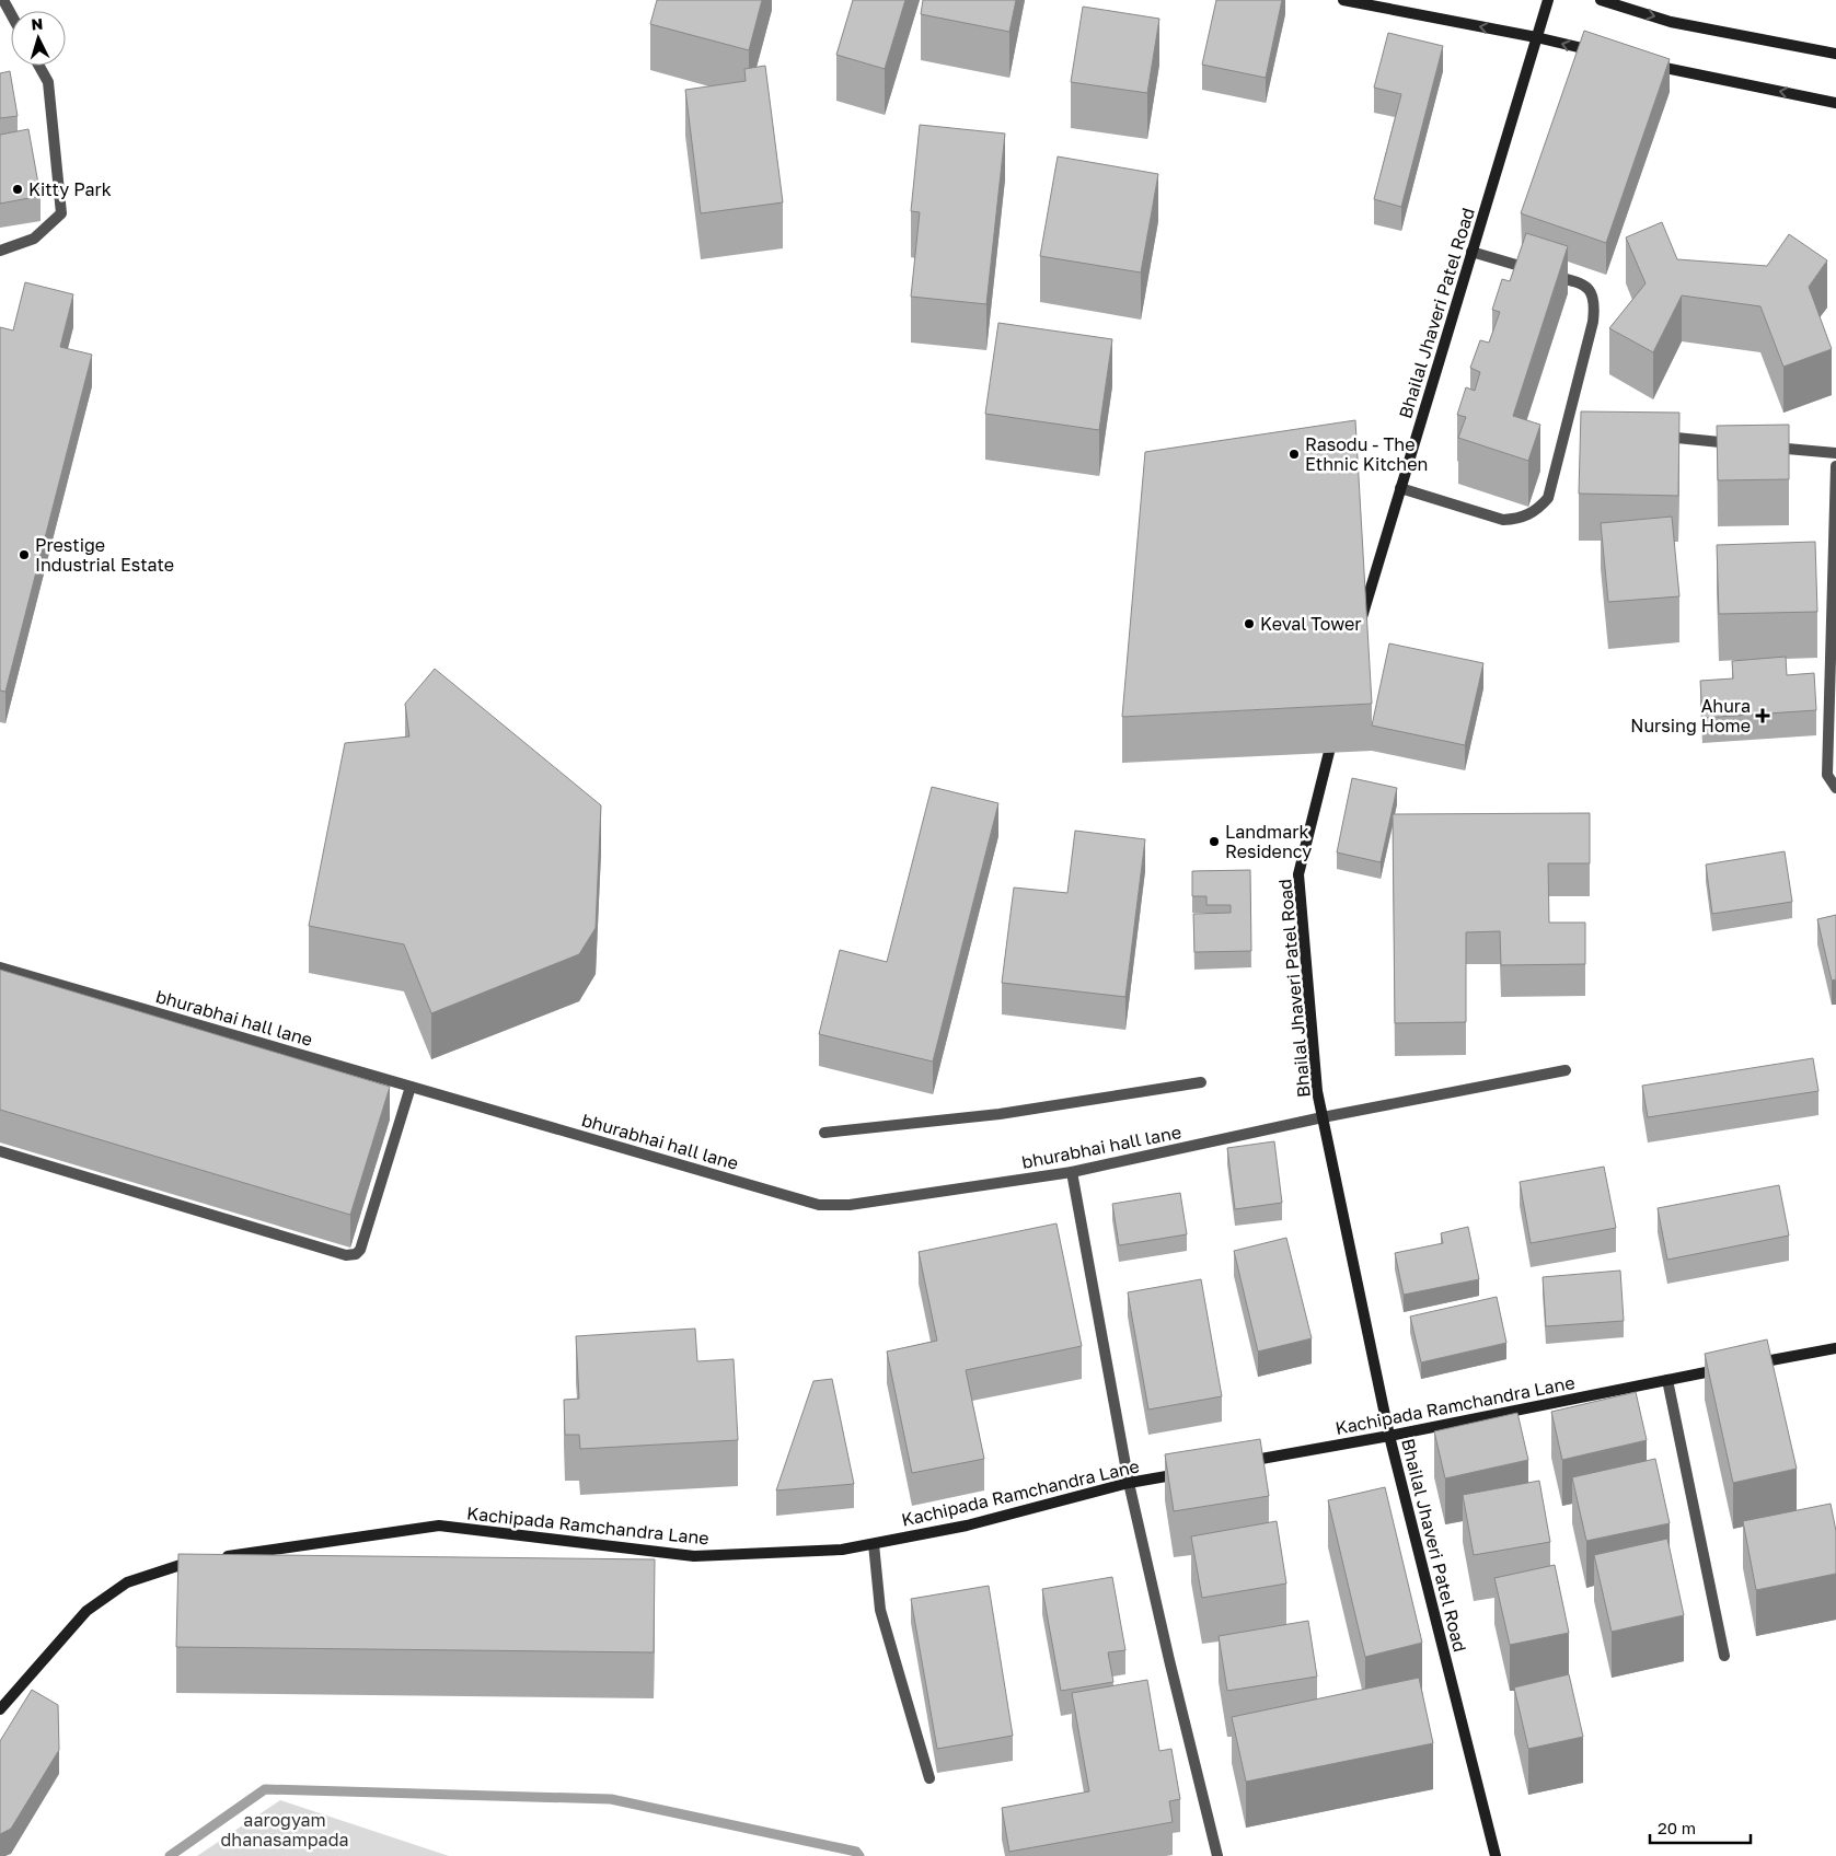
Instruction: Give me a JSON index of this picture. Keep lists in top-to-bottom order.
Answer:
{
  "streets": {
    "main road": ["Bhailal Jhaveri Patel Road", "Kachipada Ramchandra Lane"],
    "street": ["bhurabhai hall lane"]
  },
  "crossings": [
    ["Bhailal Jhaveri Patel Road", "bhurabhai hall lane"],
    ["Bhailal Jhaveri Patel Road", "Kachipada Ramchandra Lane"]
  ],
  "parks": ["aarogyam dhanasampada"],
  "places": {
    "other": [
      "Kitty Park",
      "Rasodu - The Ethnic Kitchen",
      "Prestige Industrial Estate",
      "Keval Tower",
      "Landmark Residency"
    ],
    "health": ["Ahura Nursing Home"]
  },
  "scale_bar": "20 m",
  "north": "top"
}
